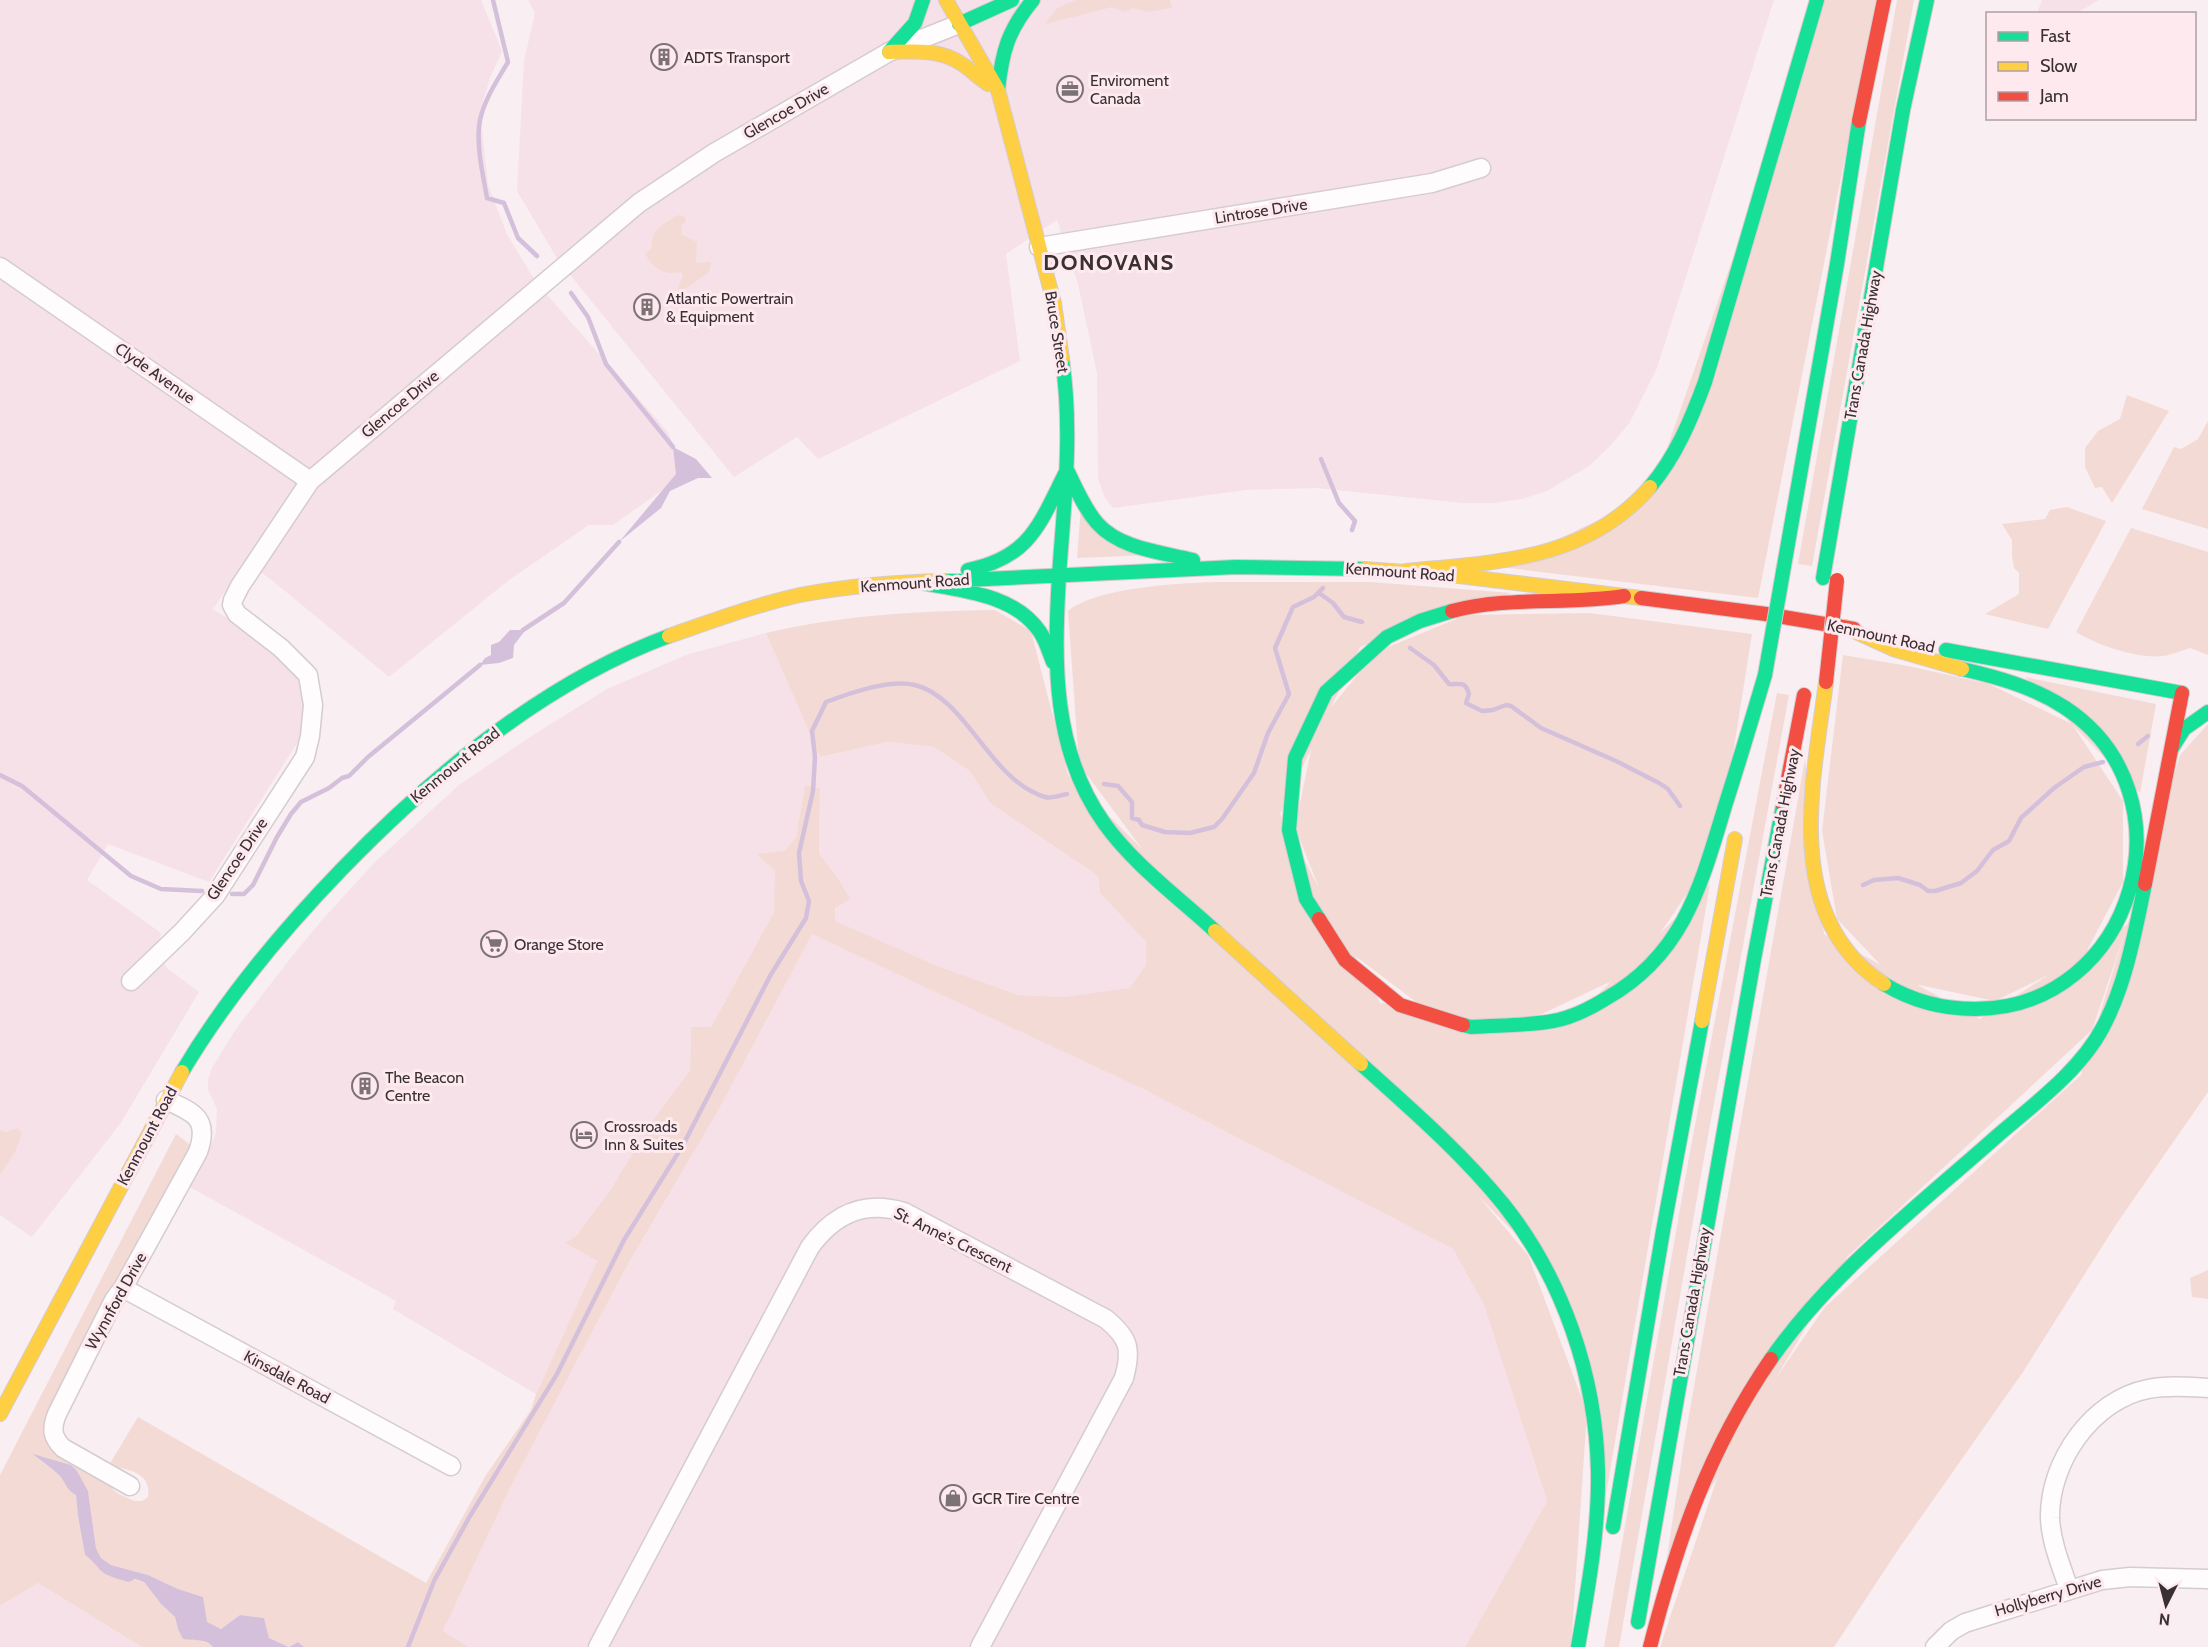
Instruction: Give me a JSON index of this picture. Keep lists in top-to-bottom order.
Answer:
{
  "streets": {
    "main road": [
      "Glencoe Drive",
      "Bruce Street",
      "Trans Canada Highway",
      "Kenmount Road"
    ],
    "street": [
      "Lintrose Drive",
      "Clyde Avenue",
      "St. Anne's Crescent",
      "Wynnford Drive",
      "Kinsdale Road",
      "Hollyberry Drive"
    ]
  },
  "crossings": [
    ["Glencoe Drive", "Bruce Street"],
    ["Glencoe Drive", "Clyde Avenue"],
    ["Lintrose Drive", "Bruce Street"],
    ["Bruce Street", "Kenmount Road"],
    ["Kenmount Road", "Wynnford Drive"],
    ["Wynnford Drive", "Kinsdale Road"]
  ],
  "districts": ["DONOVANS"],
  "places": {
    "building": ["ADTS Transport", "Atlantic Powertrain & Equipment", "The Beacon Centre"],
    "office": ["Enviroment Canada"],
    "supermarket": ["Orange Store"],
    "hotel": ["Crossroads Inn & Suites"],
    "shop": ["GCR Tire Centre"]
  },
  "legend": ["Fast", "Slow", "Jam"],
  "north": "bottom"
}
